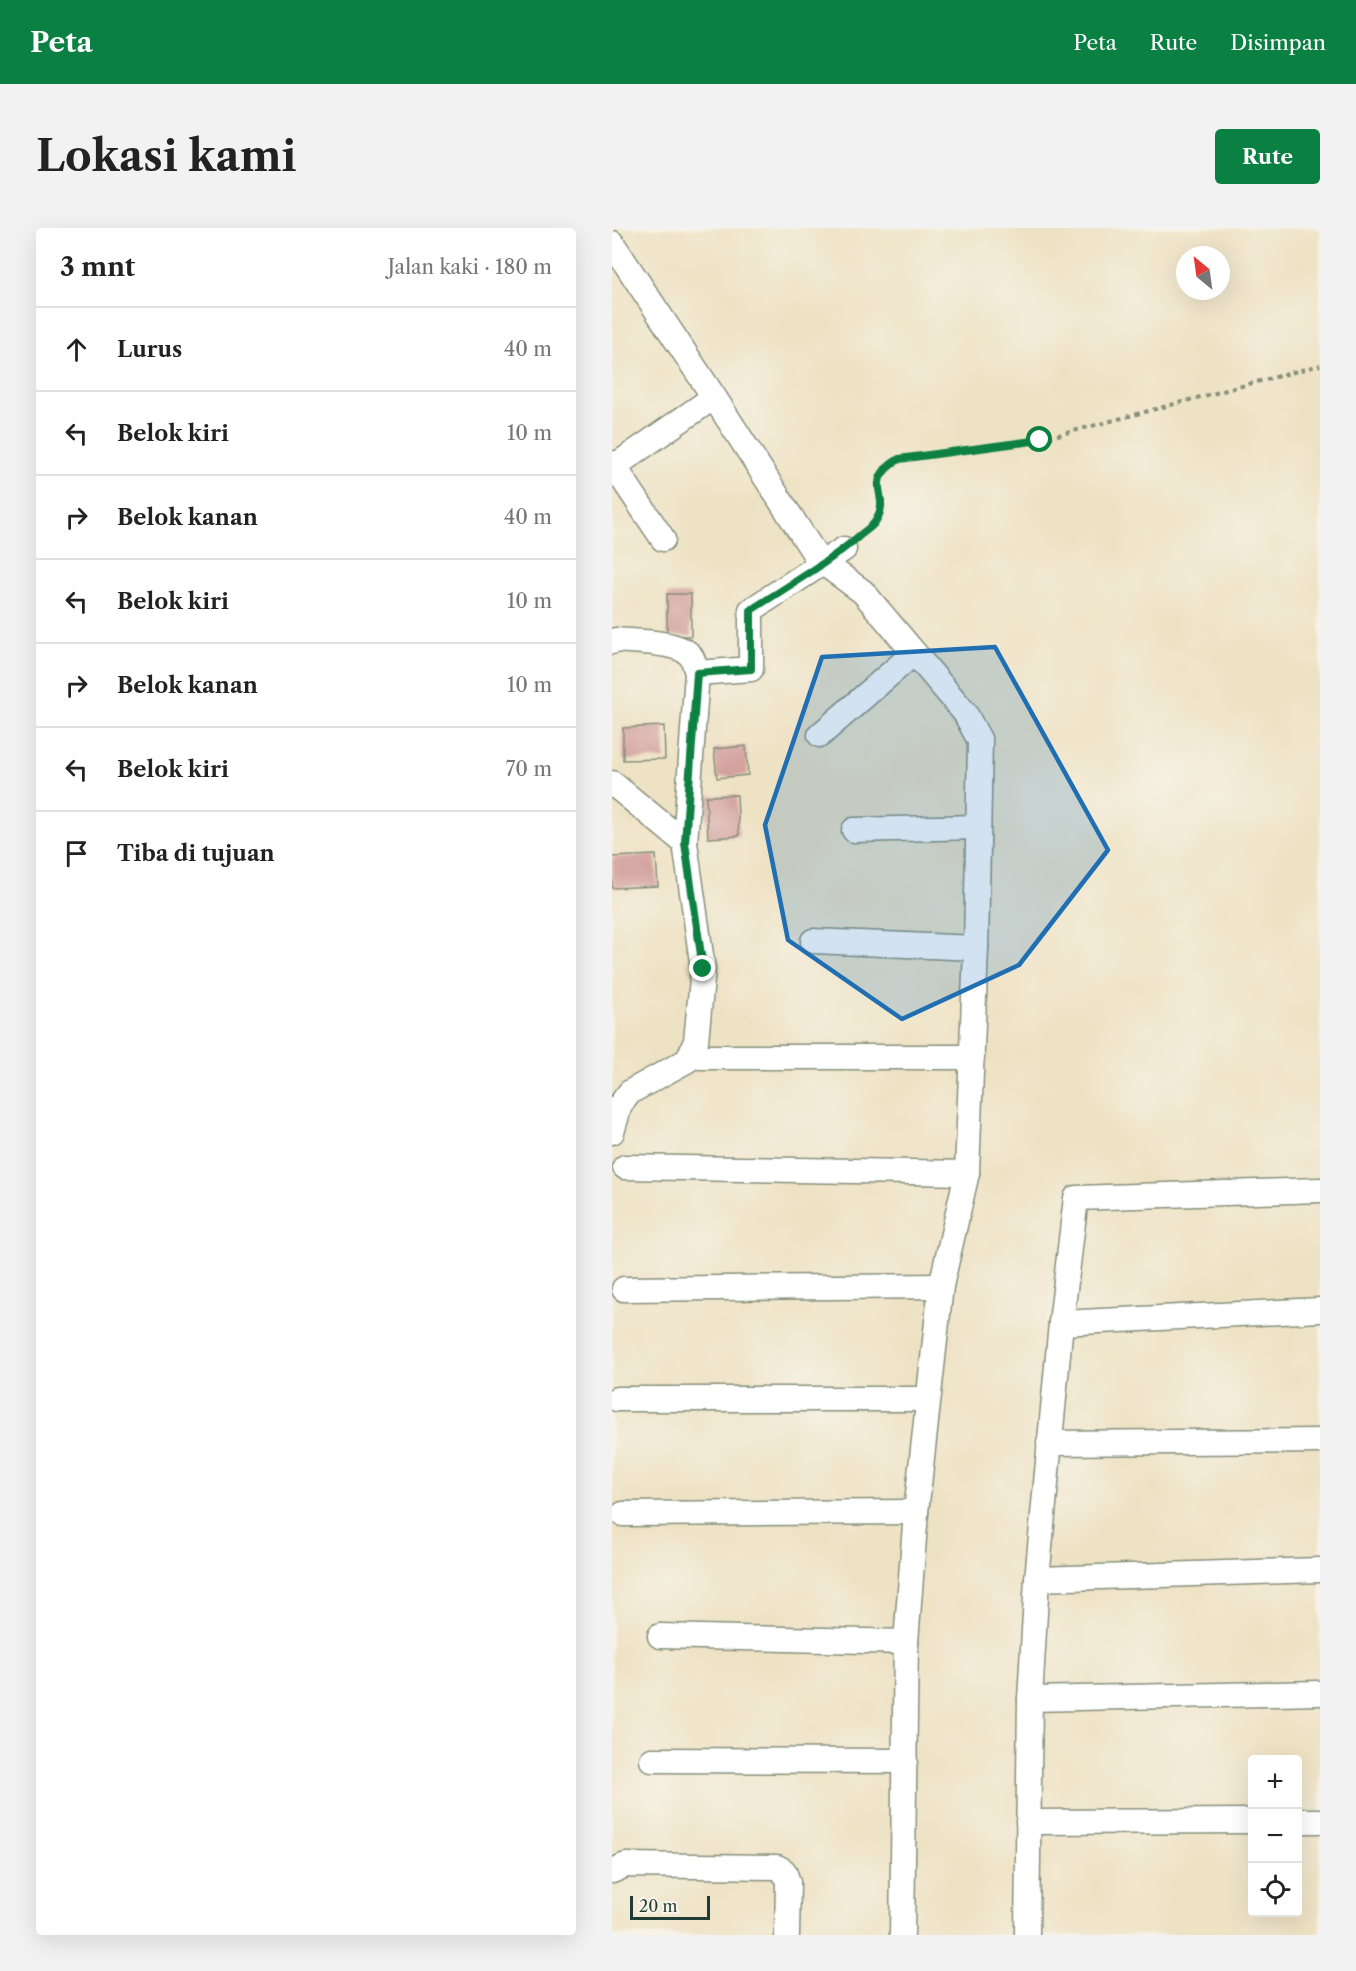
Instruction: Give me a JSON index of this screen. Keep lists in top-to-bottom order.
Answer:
{
  "scale_bar": "20 m",
  "north": "top left",
  "page": {
    "header": "Peta",
    "nav": ["Peta", "Rute", "Disimpan"],
    "buttons": "Rute",
    "title": "Lokasi kami",
    "heading": ["3 mnt", "Jalan kaki · 180 m"],
    "list": [
      ["Lurus", "40 m"],
      ["Belok kiri", "10 m"],
      ["Belok kanan", "40 m"],
      ["Belok kiri", "10 m"],
      ["Belok kanan", "10 m"],
      ["Belok kiri", "70 m"],
      "Tiba di tujuan"
    ],
    "map_buttons": ["+", "−"],
    "scale": "20 m"
  }
}
